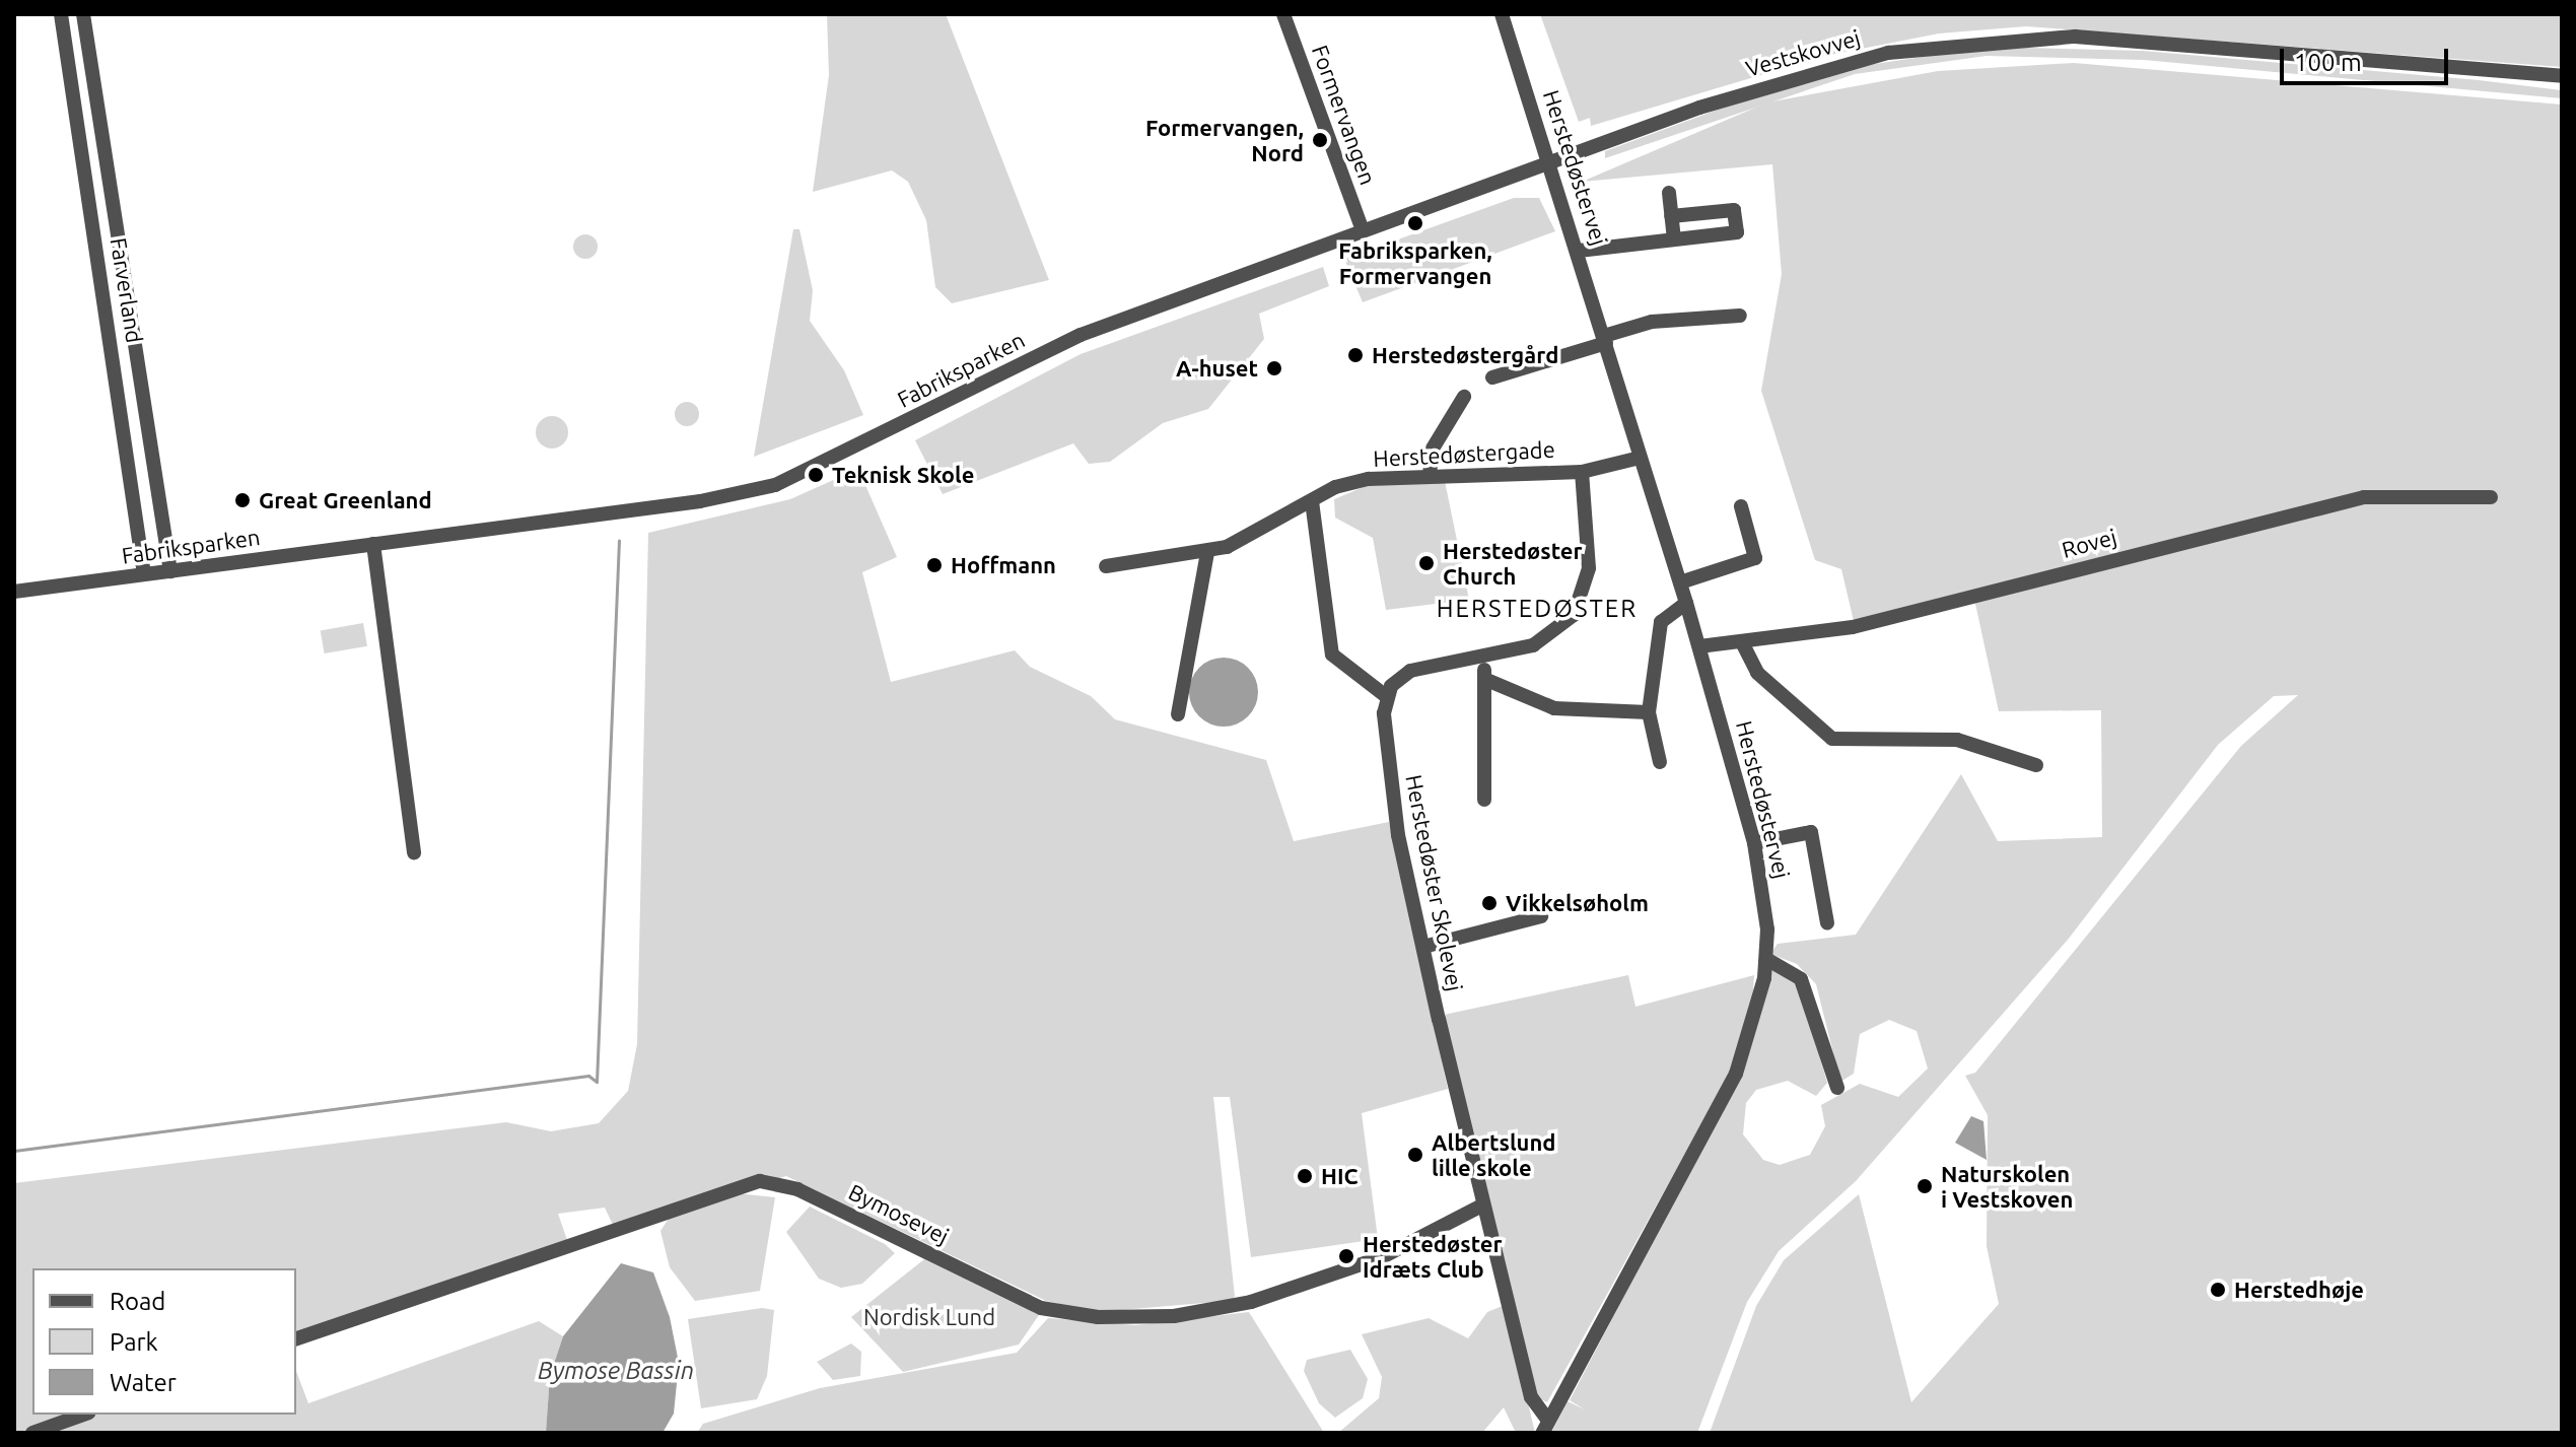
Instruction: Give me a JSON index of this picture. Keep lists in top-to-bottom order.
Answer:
{
  "streets": {
    "street": [
      "Vestskovvej",
      "Formervangen",
      "Herstedøstervej",
      "Farverland",
      "Fabriksparken",
      "Herstedøstergade",
      "Rovej",
      "Herstedøster Skolevej",
      "Bymosevej"
    ]
  },
  "crossings": [
    ["Vestskovvej", "Herstedøstervej"],
    ["Vestskovvej", "Fabriksparken"],
    ["Formervangen", "Fabriksparken"],
    ["Herstedøstervej", "Fabriksparken"],
    ["Herstedøstervej", "Herstedøstergade"],
    ["Herstedøstervej", "Rovej"],
    ["Herstedøstervej", "Herstedøster Skolevej"],
    ["Farverland", "Fabriksparken"],
    ["Herstedøster Skolevej", "Bymosevej"]
  ],
  "districts": ["HERSTEDØSTER"],
  "water": ["Bymose Bassin"],
  "parks": ["Nordisk Lund"],
  "places": [
    "Formervangen, Nord",
    "Fabriksparken, Formervangen",
    "Herstedøstergård",
    "A-huset",
    "Teknisk Skole",
    "Great Greenland",
    "Herstedøster Church",
    "Hoffmann",
    "Vikkelsøholm",
    "Albertslund lille skole",
    "HIC",
    "Naturskolen i Vestskoven",
    "Herstedøster Idræts Club",
    "Herstedhøje"
  ],
  "legend": ["Road", "Park", "Water"],
  "scale_bar": "100 m"
}
